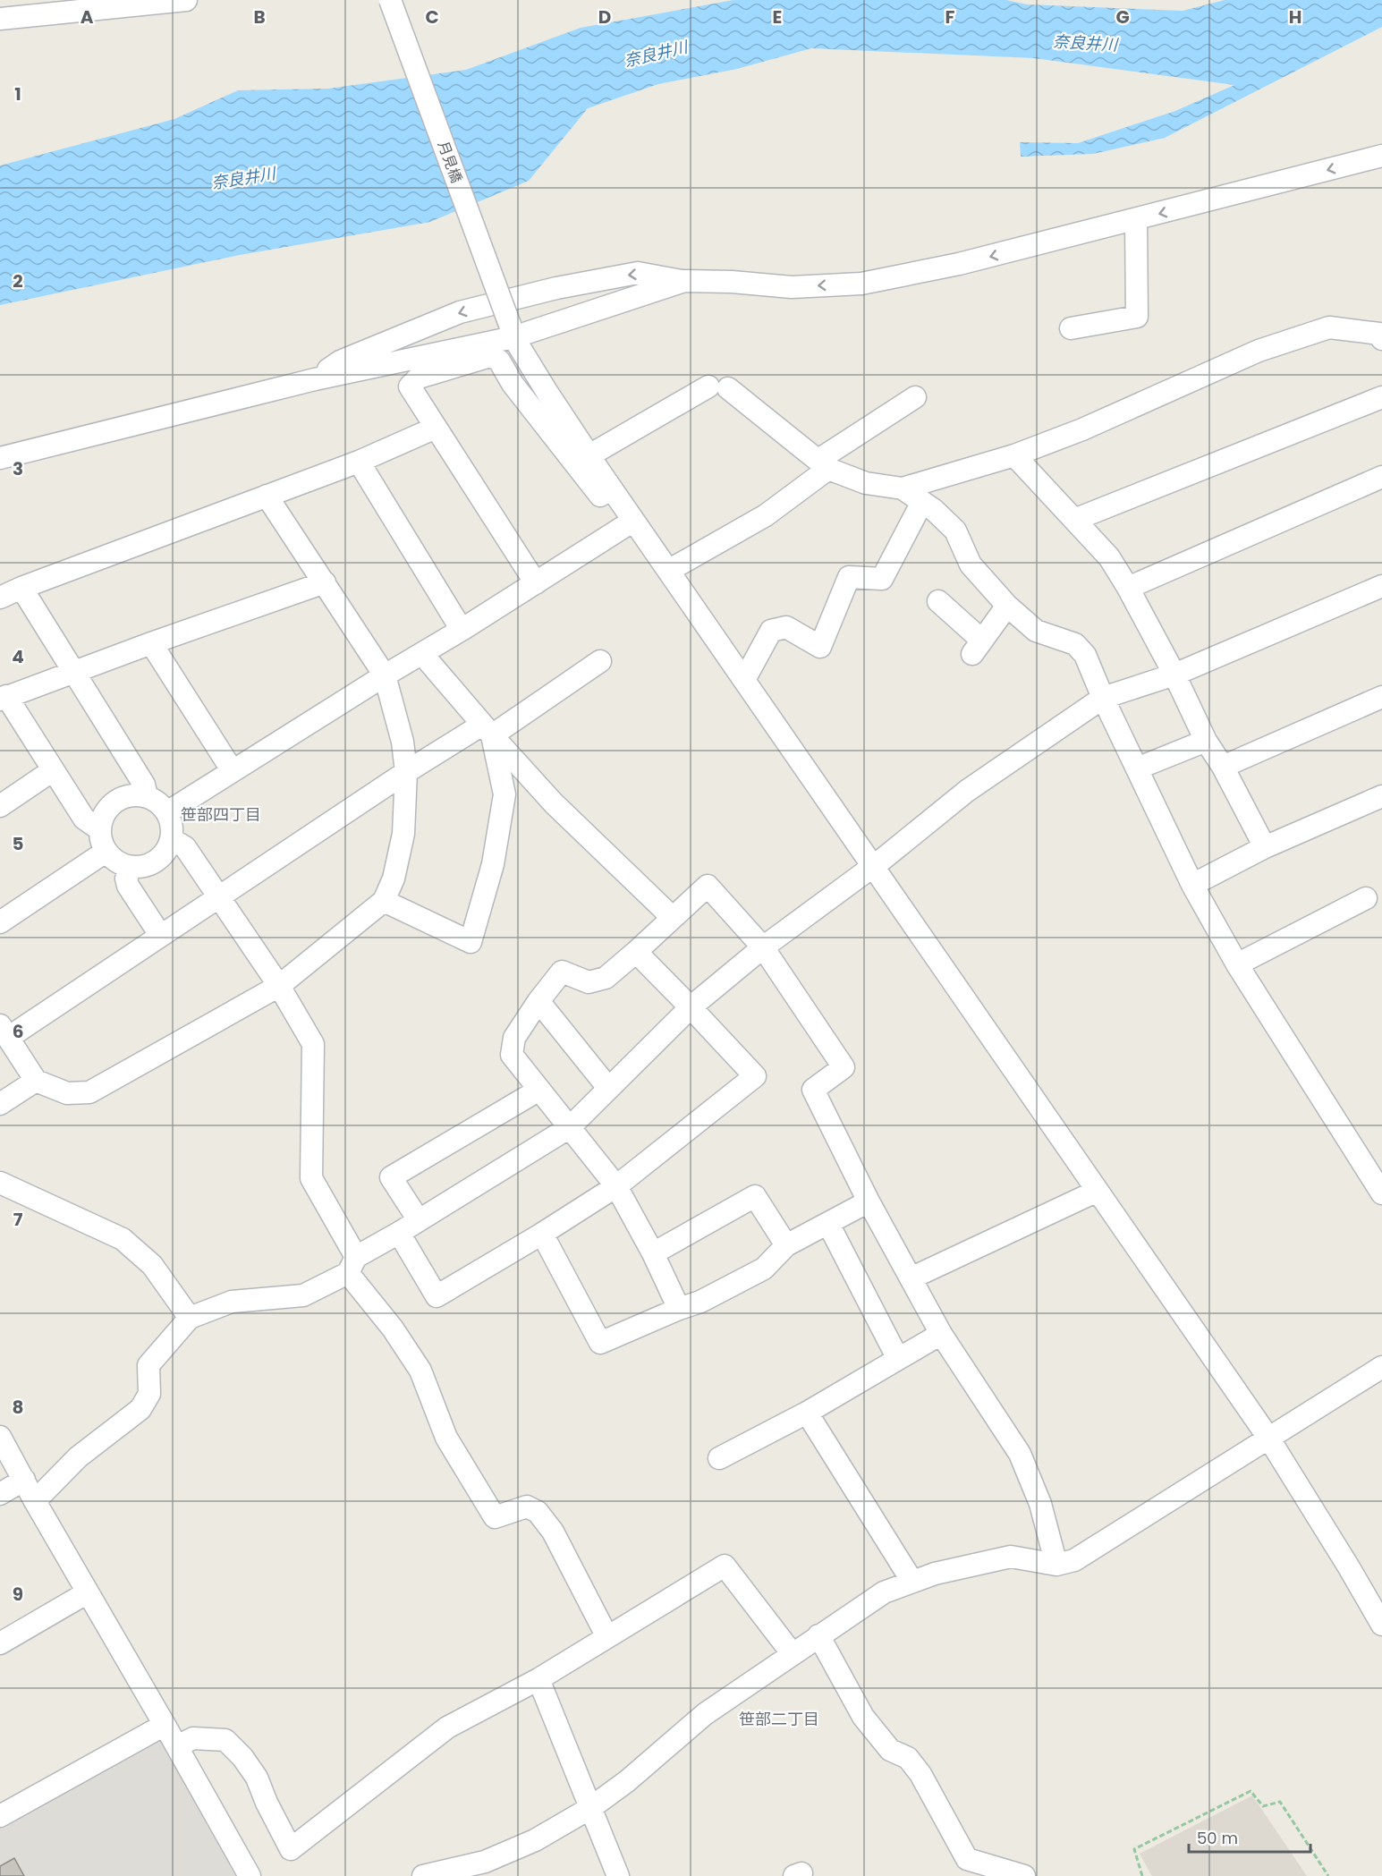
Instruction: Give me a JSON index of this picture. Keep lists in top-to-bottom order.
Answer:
{
  "streets": {
    "street": ["月見橋"]
  },
  "districts": ["笹部四丁目", "笹部二丁目"],
  "water": ["奈良井川"],
  "scale_bar": "50 m",
  "grid": {
    "columns": [
      "A",
      "B",
      "C",
      "D",
      "E",
      "F",
      "G",
      "H"
    ],
    "rows": [
      "1",
      "2",
      "3",
      "4",
      "5",
      "6",
      "7",
      "8",
      "9"
    ]
  }
}
